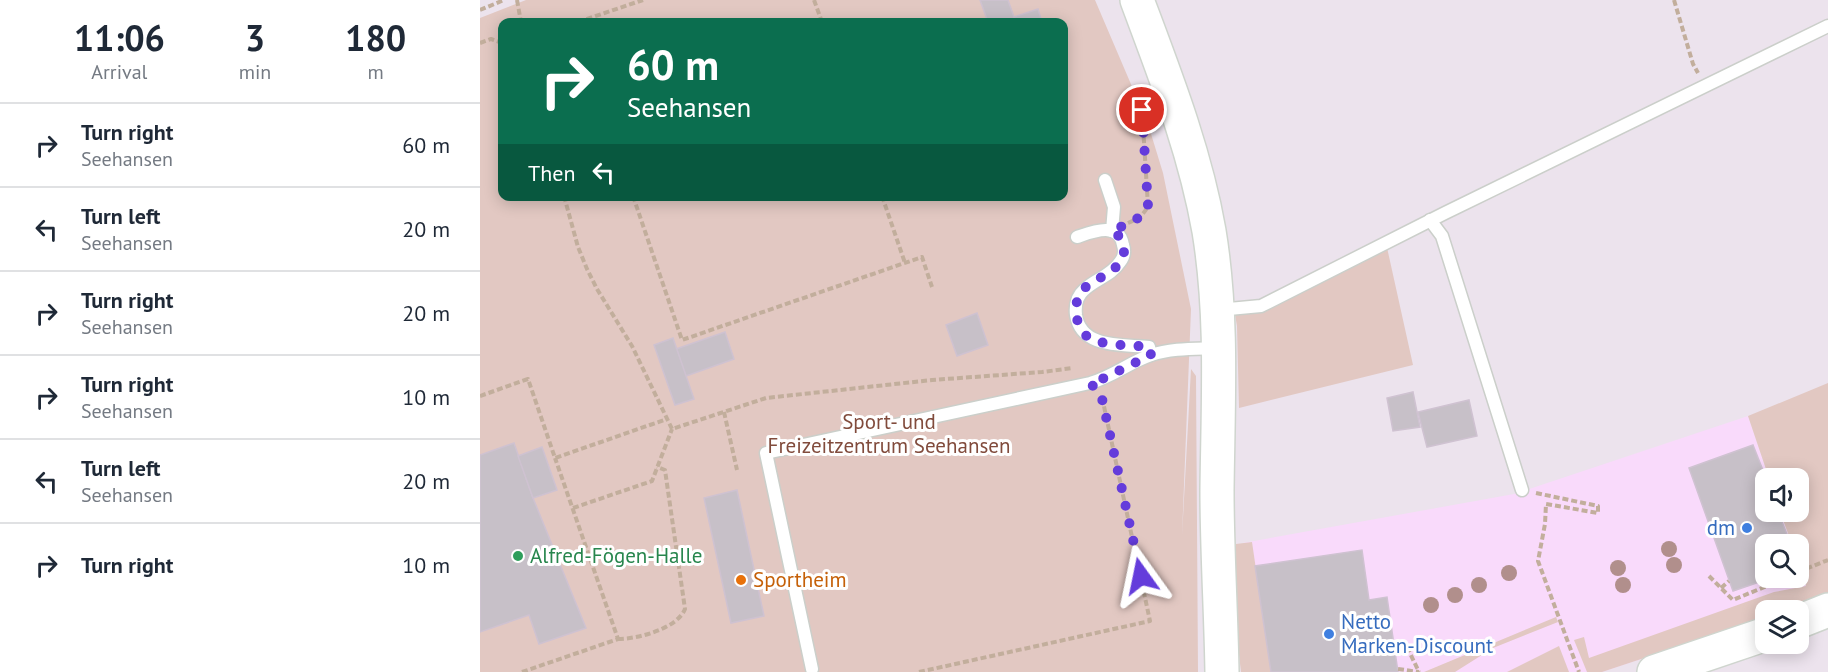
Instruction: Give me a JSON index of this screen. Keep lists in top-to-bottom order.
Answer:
{
  "parks": ["Sport- und Freizeitzentrum Seehansen"],
  "places": [
    "dm",
    "Alfred-Fögen-Halle",
    "Sportheim",
    "Netto Marken-Discount"
  ],
  "page": {
    "eta": [
      "11:06",
      "Arrival",
      "3",
      "min",
      "180",
      "m"
    ],
    "turn": ["60 m", "Seehansen"],
    "list": [
      {
        "name": "Turn right",
        "note": "Seehansen",
        "value": "60 m"
      },
      {
        "name": "Turn left",
        "note": "Seehansen",
        "value": "20 m"
      },
      {
        "name": "Turn right",
        "note": "Seehansen",
        "value": "20 m"
      },
      {
        "name": "Turn right",
        "note": "Seehansen",
        "value": "10 m"
      },
      {
        "name": "Turn left",
        "note": "Seehansen",
        "value": "20 m"
      },
      {
        "name": "Turn right",
        "value": "10 m"
      }
    ],
    "then": "Then"
  }
}
